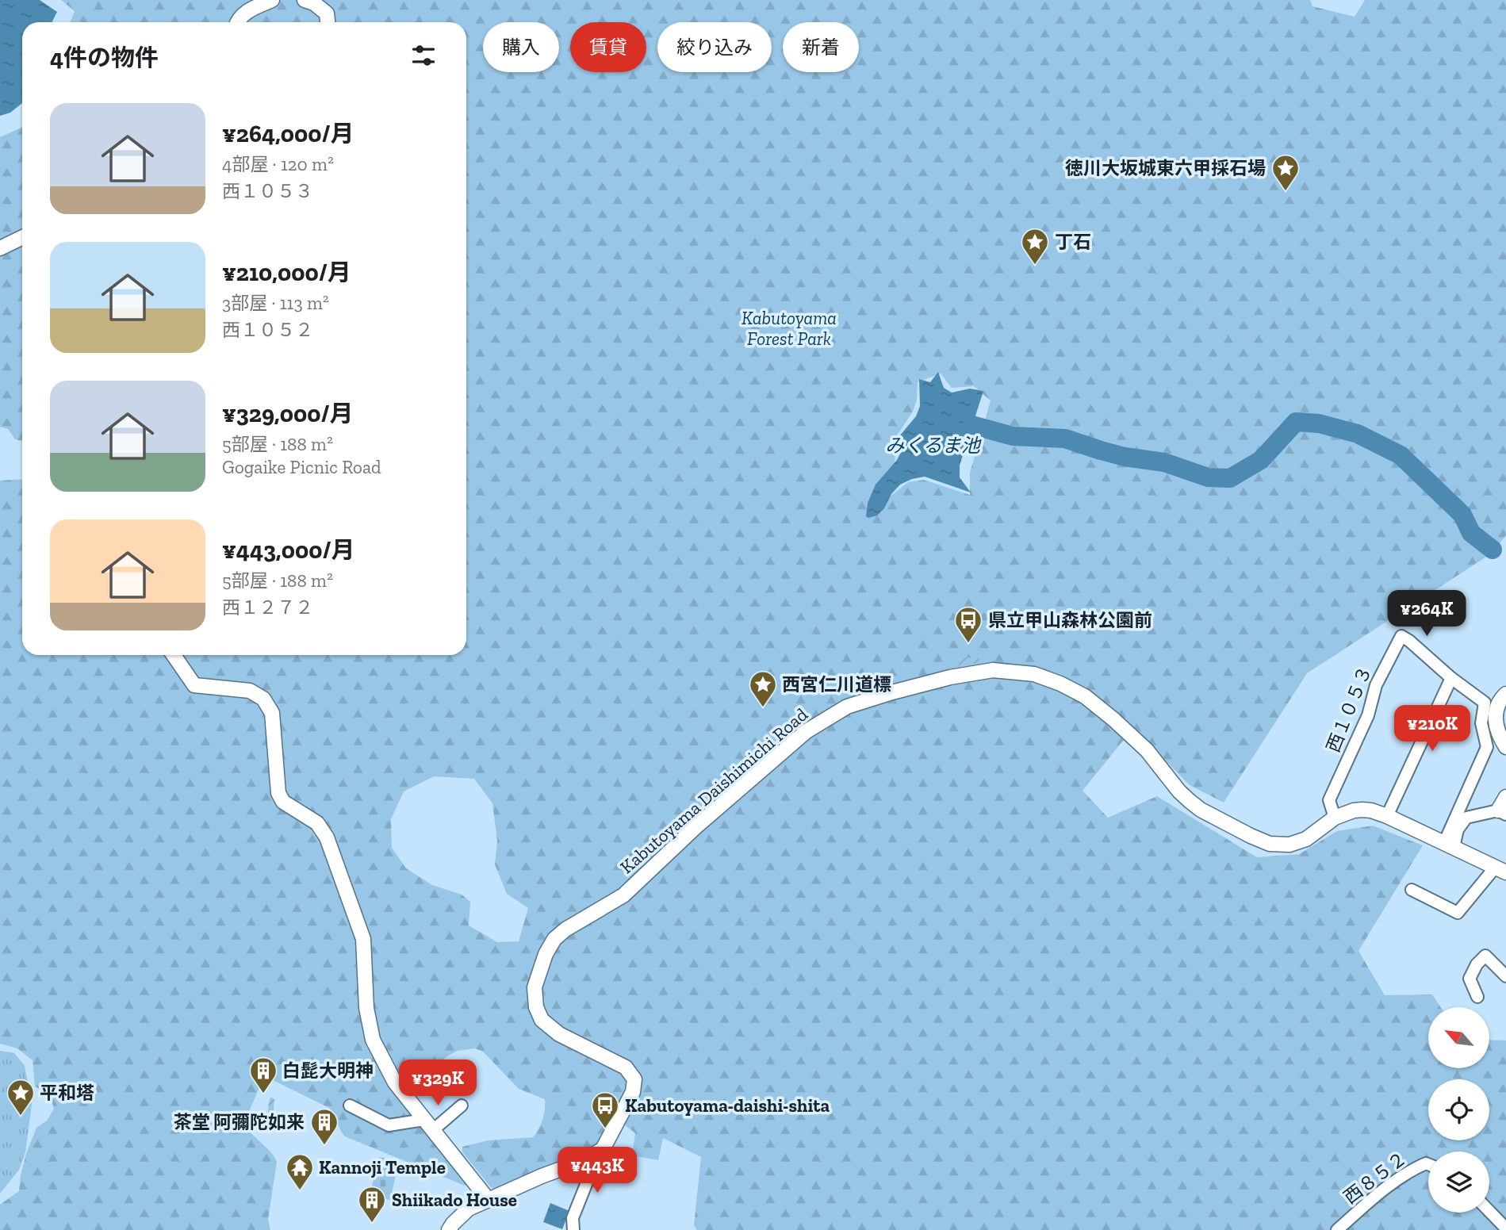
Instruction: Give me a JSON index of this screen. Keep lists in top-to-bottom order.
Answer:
{
  "streets": {
    "street": ["西１０５３", "Kabutoyama Daishimichi Road", "西８５２"]
  },
  "crossings": [
    ["西１０５３", "Kabutoyama Daishimichi Road"]
  ],
  "water": ["みくるま池"],
  "parks": ["Kabutoyama Forest Park"],
  "places": {
    "place": [
      "徳川大坂城東六甲採石場",
      "丁石",
      "西宮仁川道標",
      "平和塔"
    ],
    "bus stop": ["県立甲山森林公園前", "Kabutoyama-daishi-shita"],
    "building": ["白髭大明神", "茶堂 阿彌陀如来", "Shiikado House"],
    "temple": ["Kannoji Temple"]
  },
  "north": "top left",
  "page": {
    "chip": [
      "購入",
      "賃貸",
      "絞り込み",
      "新着"
    ],
    "heading": "4件の物件",
    "list": [
      {
        "name": "¥264,000/月",
        "note": "4部屋 · 120 m² · 西１０５３"
      },
      {
        "name": "¥210,000/月",
        "note": "3部屋 · 113 m² · 西１０５２"
      },
      {
        "name": "¥329,000/月",
        "note": "5部屋 · 188 m² · Gogaike Picnic Road"
      },
      {
        "name": "¥443,000/月",
        "note": "5部屋 · 188 m² · 西１２７２"
      }
    ],
    "price": [
      "¥264K",
      "¥210K",
      "¥329K",
      "¥443K"
    ]
  }
}
